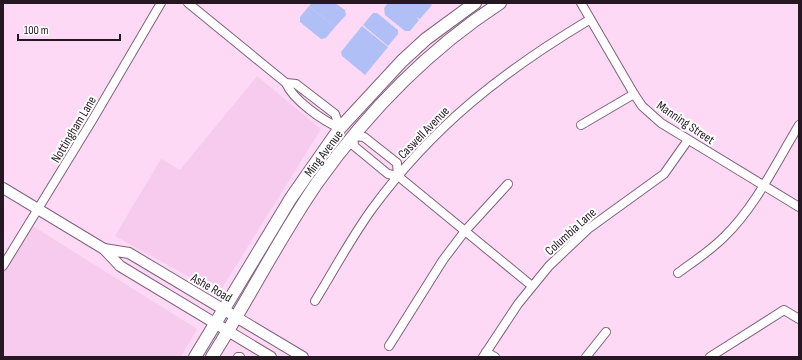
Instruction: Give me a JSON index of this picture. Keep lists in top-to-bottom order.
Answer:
{
  "streets": {
    "main road": ["Ming Avenue"],
    "street": [
      "Manning Street",
      "Nottingham Lane",
      "Caswell Avenue",
      "Columbia Lane",
      "Ashe Road"
    ]
  },
  "crossings": [
    ["Manning Street", "Caswell Avenue"],
    ["Manning Street", "Columbia Lane"],
    ["Nottingham Lane", "Ashe Road"],
    ["Ming Avenue", "Ashe Road"]
  ],
  "scale_bar": "100 m"
}
